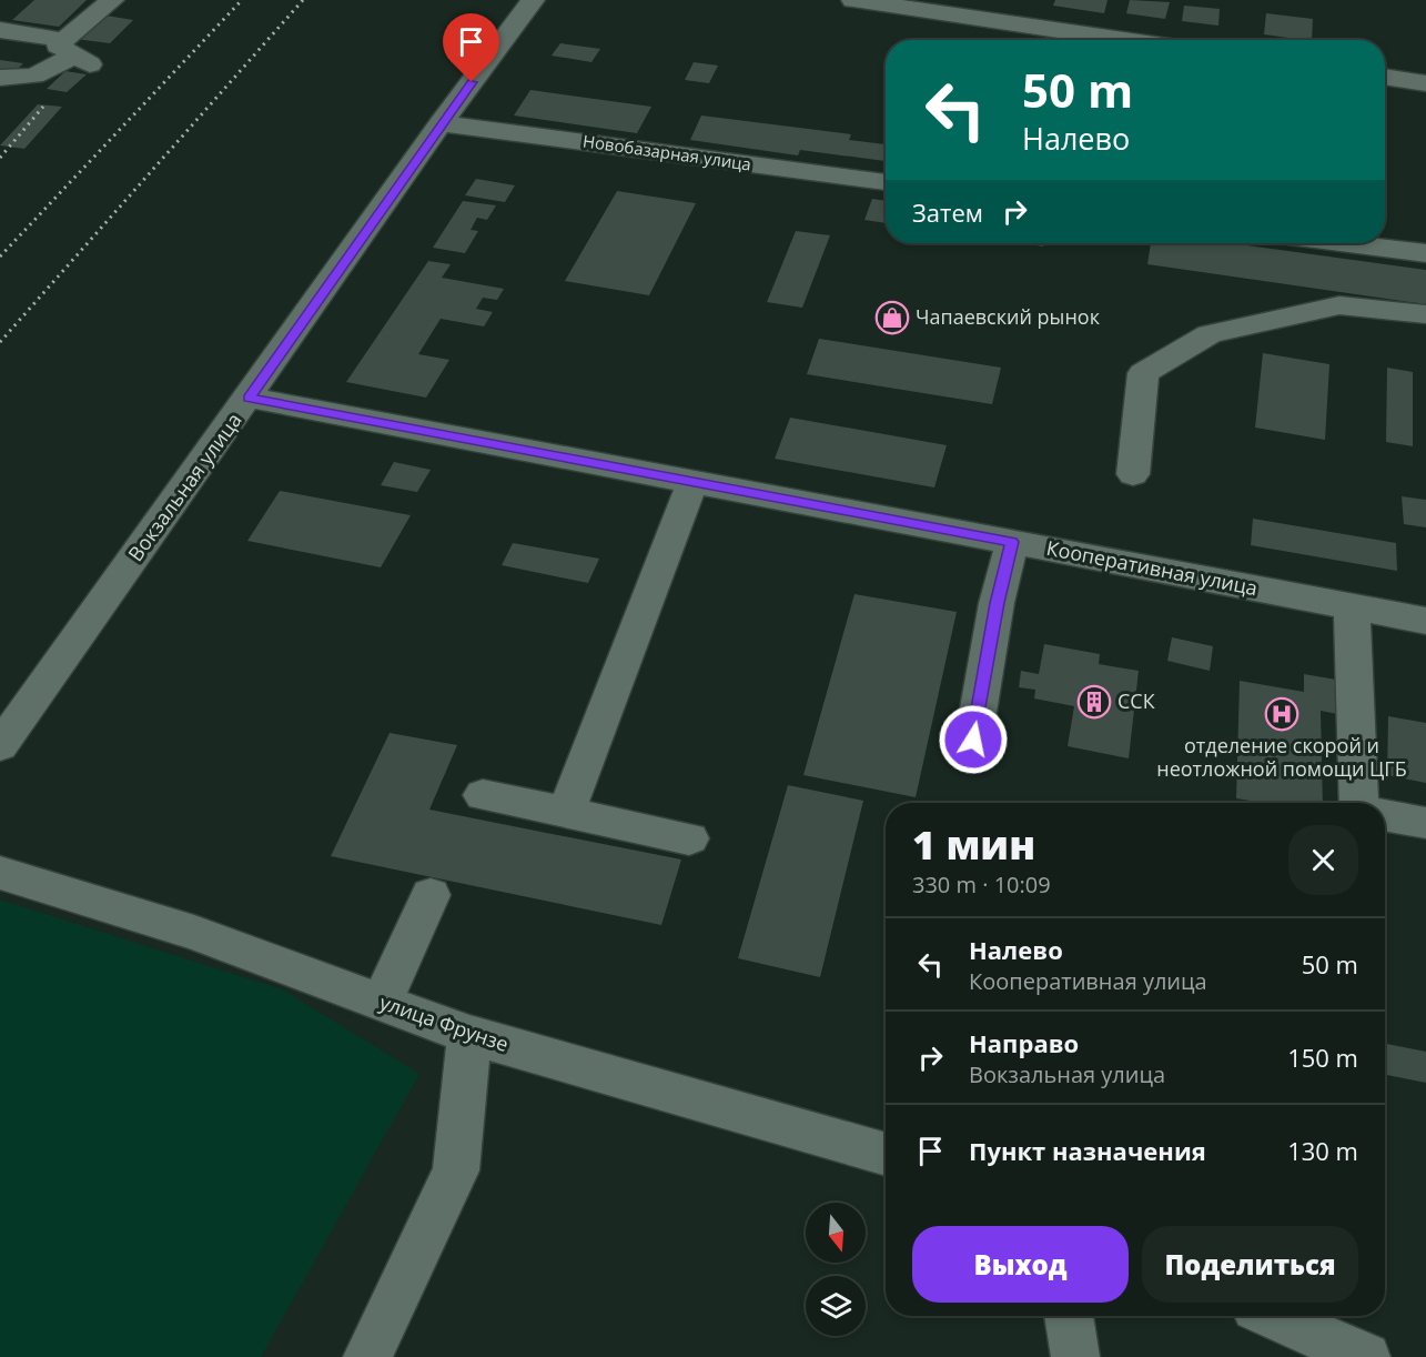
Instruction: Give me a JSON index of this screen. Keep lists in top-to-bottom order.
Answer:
{
  "streets": {
    "street": [
      "Новобазарная улица",
      "Вокзальная улица",
      "Кооперативная улица",
      "улица Фрунзе"
    ]
  },
  "crossings": [
    ["Новобазарная улица", "Вокзальная улица"],
    ["Вокзальная улица", "Кооперативная улица"]
  ],
  "places": {
    "shop": ["Чапаевский рынок"],
    "building": ["ССК"],
    "hospital": ["отделение скорой и неотложной помощи ЦГБ"]
  },
  "north": "bottom",
  "page": {
    "turn": ["50 m", "Налево"],
    "then": "Затем",
    "heading": ["1 мин", "330 m · 10:09"],
    "list": [
      {
        "name": "Налево",
        "note": "Кооперативная улица",
        "value": "50 m"
      },
      {
        "name": "Направо",
        "note": "Вокзальная улица",
        "value": "150 m"
      },
      {
        "name": "Пункт назначения",
        "value": "130 m"
      }
    ],
    "buttons": ["Выход", "Поделиться"]
  }
}
